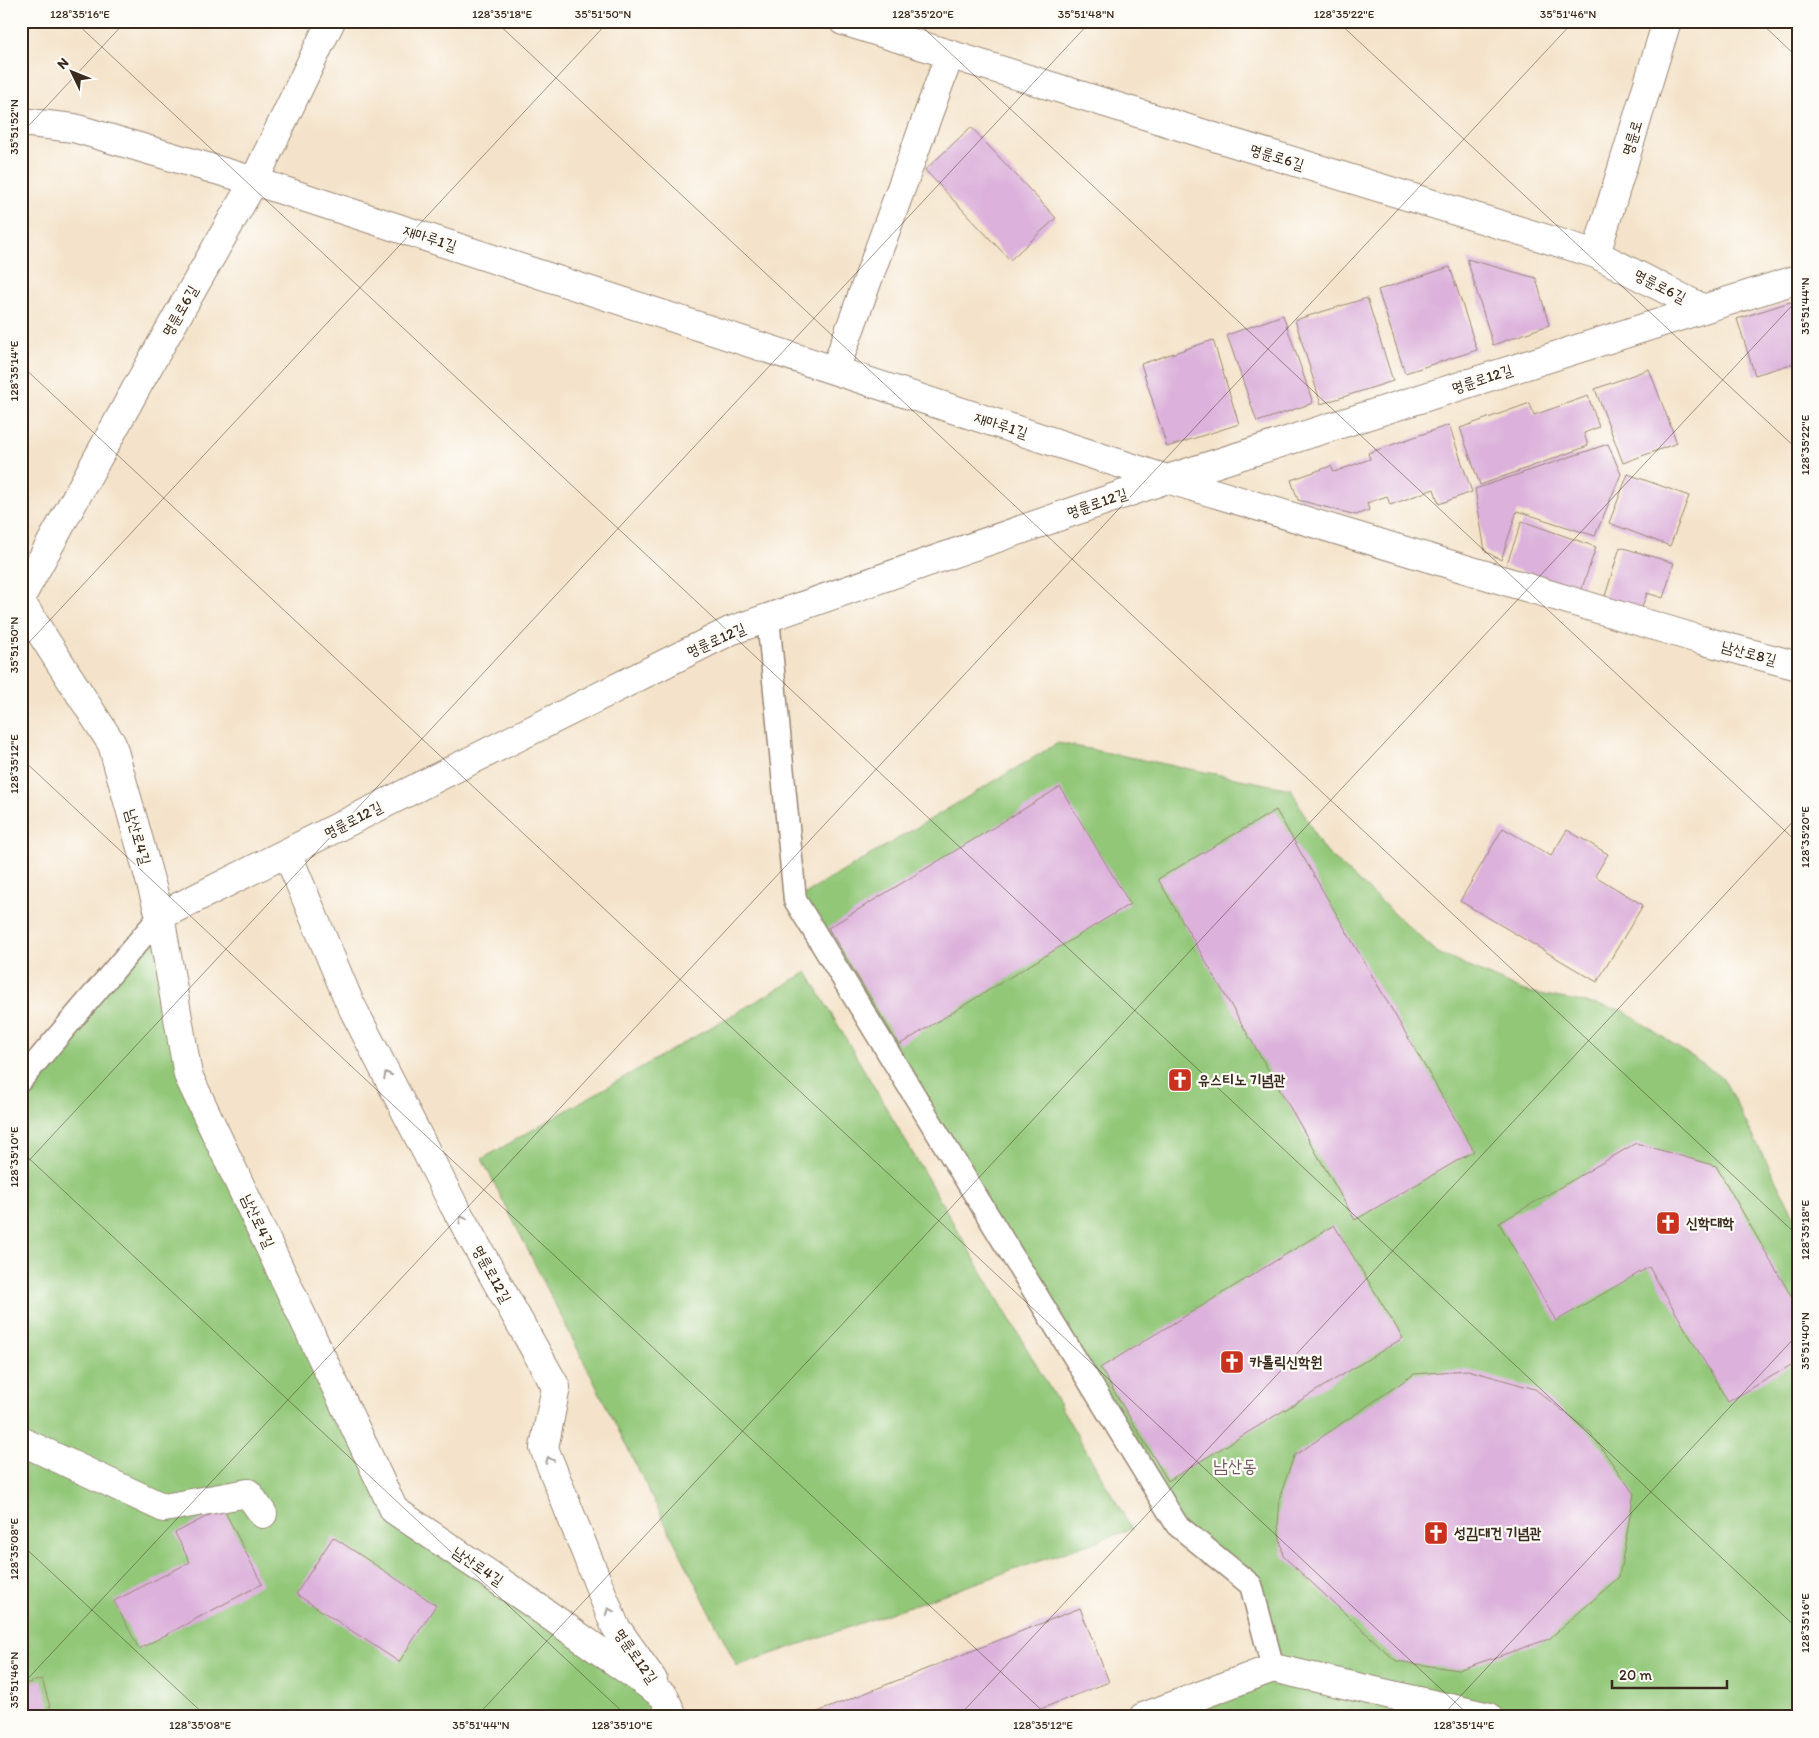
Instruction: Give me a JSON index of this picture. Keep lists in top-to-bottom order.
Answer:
{
  "streets": {
    "street": [
      "명륜로",
      "명륜로6길",
      "재마루1길",
      "명륜로12길",
      "남산로8길",
      "남산로4길"
    ]
  },
  "crossings": [
    ["명륜로", "명륜로6길"],
    ["명륜로6길", "재마루1길"],
    ["명륜로6길", "명륜로12길"],
    ["재마루1길", "명륜로12길"],
    ["재마루1길", "남산로8길"],
    ["명륜로12길", "남산로8길"],
    ["명륜로12길", "남산로4길"]
  ],
  "districts": ["남산동"],
  "places": {
    "church": [
      "유스티노 기념관",
      "신학대학",
      "카톨릭신학원",
      "성김대건 기념관"
    ]
  },
  "scale_bar": "20 m",
  "north": "top left",
  "coordinates": [
    "128°35'16\"E",
    "128°35'18\"E",
    "35°51'50\"N",
    "128°35'20\"E",
    "35°51'48\"N",
    "128°35'22\"E",
    "35°51'46\"N",
    "35°51'52\"N",
    "35°51'44\"N",
    "128°35'14\"E",
    "128°35'12\"E",
    "128°35'10\"E",
    "35°51'40\"N",
    "128°35'08\"E"
  ]
}
